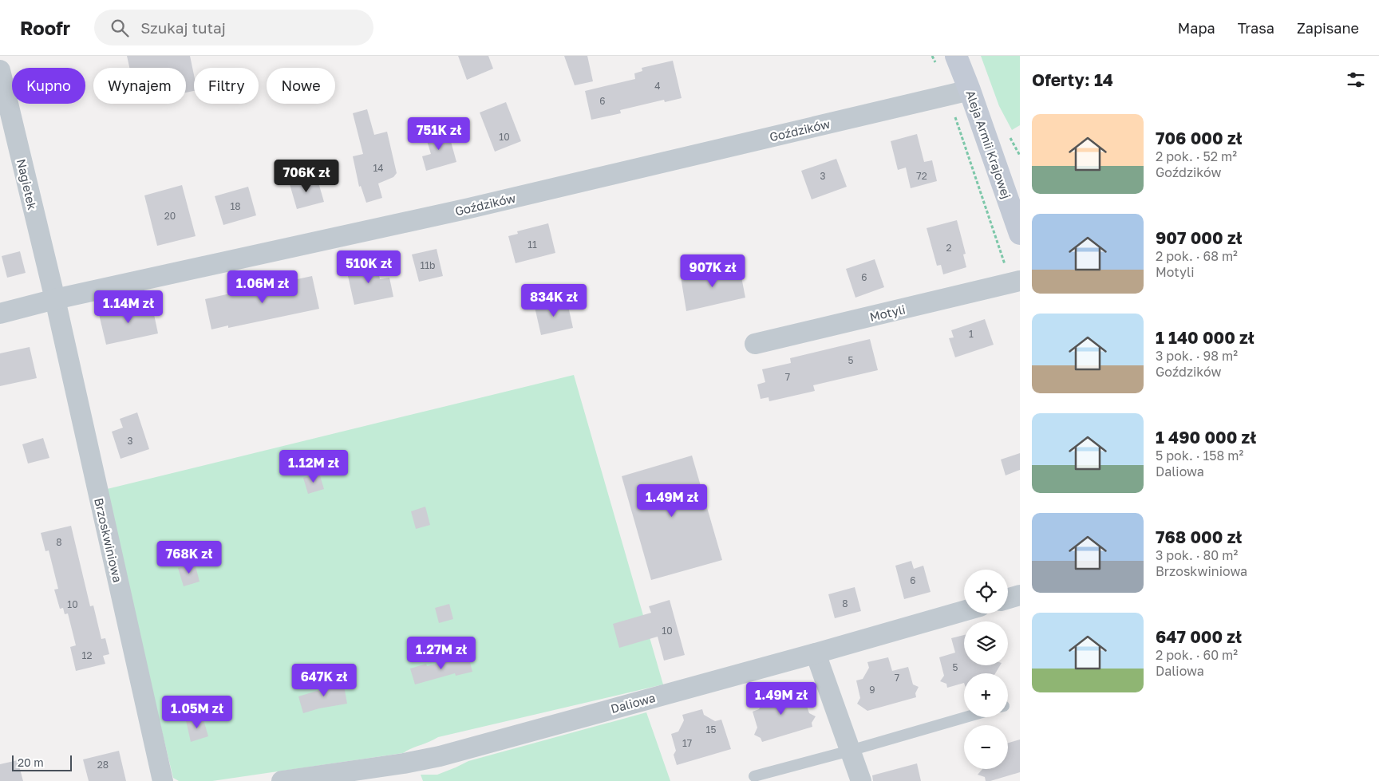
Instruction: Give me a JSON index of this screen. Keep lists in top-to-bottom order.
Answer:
{
  "streets": {
    "street": [
      "Goździków",
      "Aleja Armii Krajowej",
      "Nagietek",
      "Motyli",
      "Brzoskwiniowa",
      "Daliowa"
    ]
  },
  "crossings": [
    ["Goździków", "Aleja Armii Krajowej"],
    ["Goździków", "Nagietek"],
    ["Goździków", "Brzoskwiniowa"],
    ["Nagietek", "Brzoskwiniowa"]
  ],
  "house_numbers": [
    "4",
    "6",
    "10",
    "14",
    "3",
    "72",
    "18",
    "20",
    "11",
    "2",
    "11b",
    "6",
    "1",
    "5",
    "7",
    "3",
    "8",
    "6",
    "8",
    "10",
    "10",
    "12",
    "5",
    "7",
    "9",
    "15",
    "17",
    "28"
  ],
  "scale_bar": "20 m",
  "page": {
    "header": "Roofr",
    "search": "Szukaj tutaj",
    "nav": ["Mapa", "Trasa", "Zapisane"],
    "heading": "Oferty: 14",
    "chip": [
      "Kupno",
      "Wynajem",
      "Filtry",
      "Nowe"
    ],
    "list": [
      {
        "name": "706 000 zł",
        "note": "2 pok. · 52 m² · Goździków"
      },
      {
        "name": "907 000 zł",
        "note": "2 pok. · 68 m² · Motyli"
      },
      {
        "name": "1 140 000 zł",
        "note": "3 pok. · 98 m² · Goździków"
      },
      {
        "name": "1 490 000 zł",
        "note": "5 pok. · 158 m² · Daliowa"
      },
      {
        "name": "768 000 zł",
        "note": "3 pok. · 80 m² · Brzoskwiniowa"
      },
      {
        "name": "647 000 zł",
        "note": "2 pok. · 60 m² · Daliowa"
      }
    ],
    "price": [
      "751K zł",
      "706K zł",
      "510K zł",
      "907K zł",
      "1.06M zł",
      "834K zł",
      "1.14M zł",
      "1.12M zł",
      "1.49M zł",
      "768K zł",
      "1.27M zł",
      "647K zł",
      "1.49M zł",
      "1.05M zł"
    ],
    "map_buttons": ["+", "−"],
    "scale": "20 m"
  }
}
